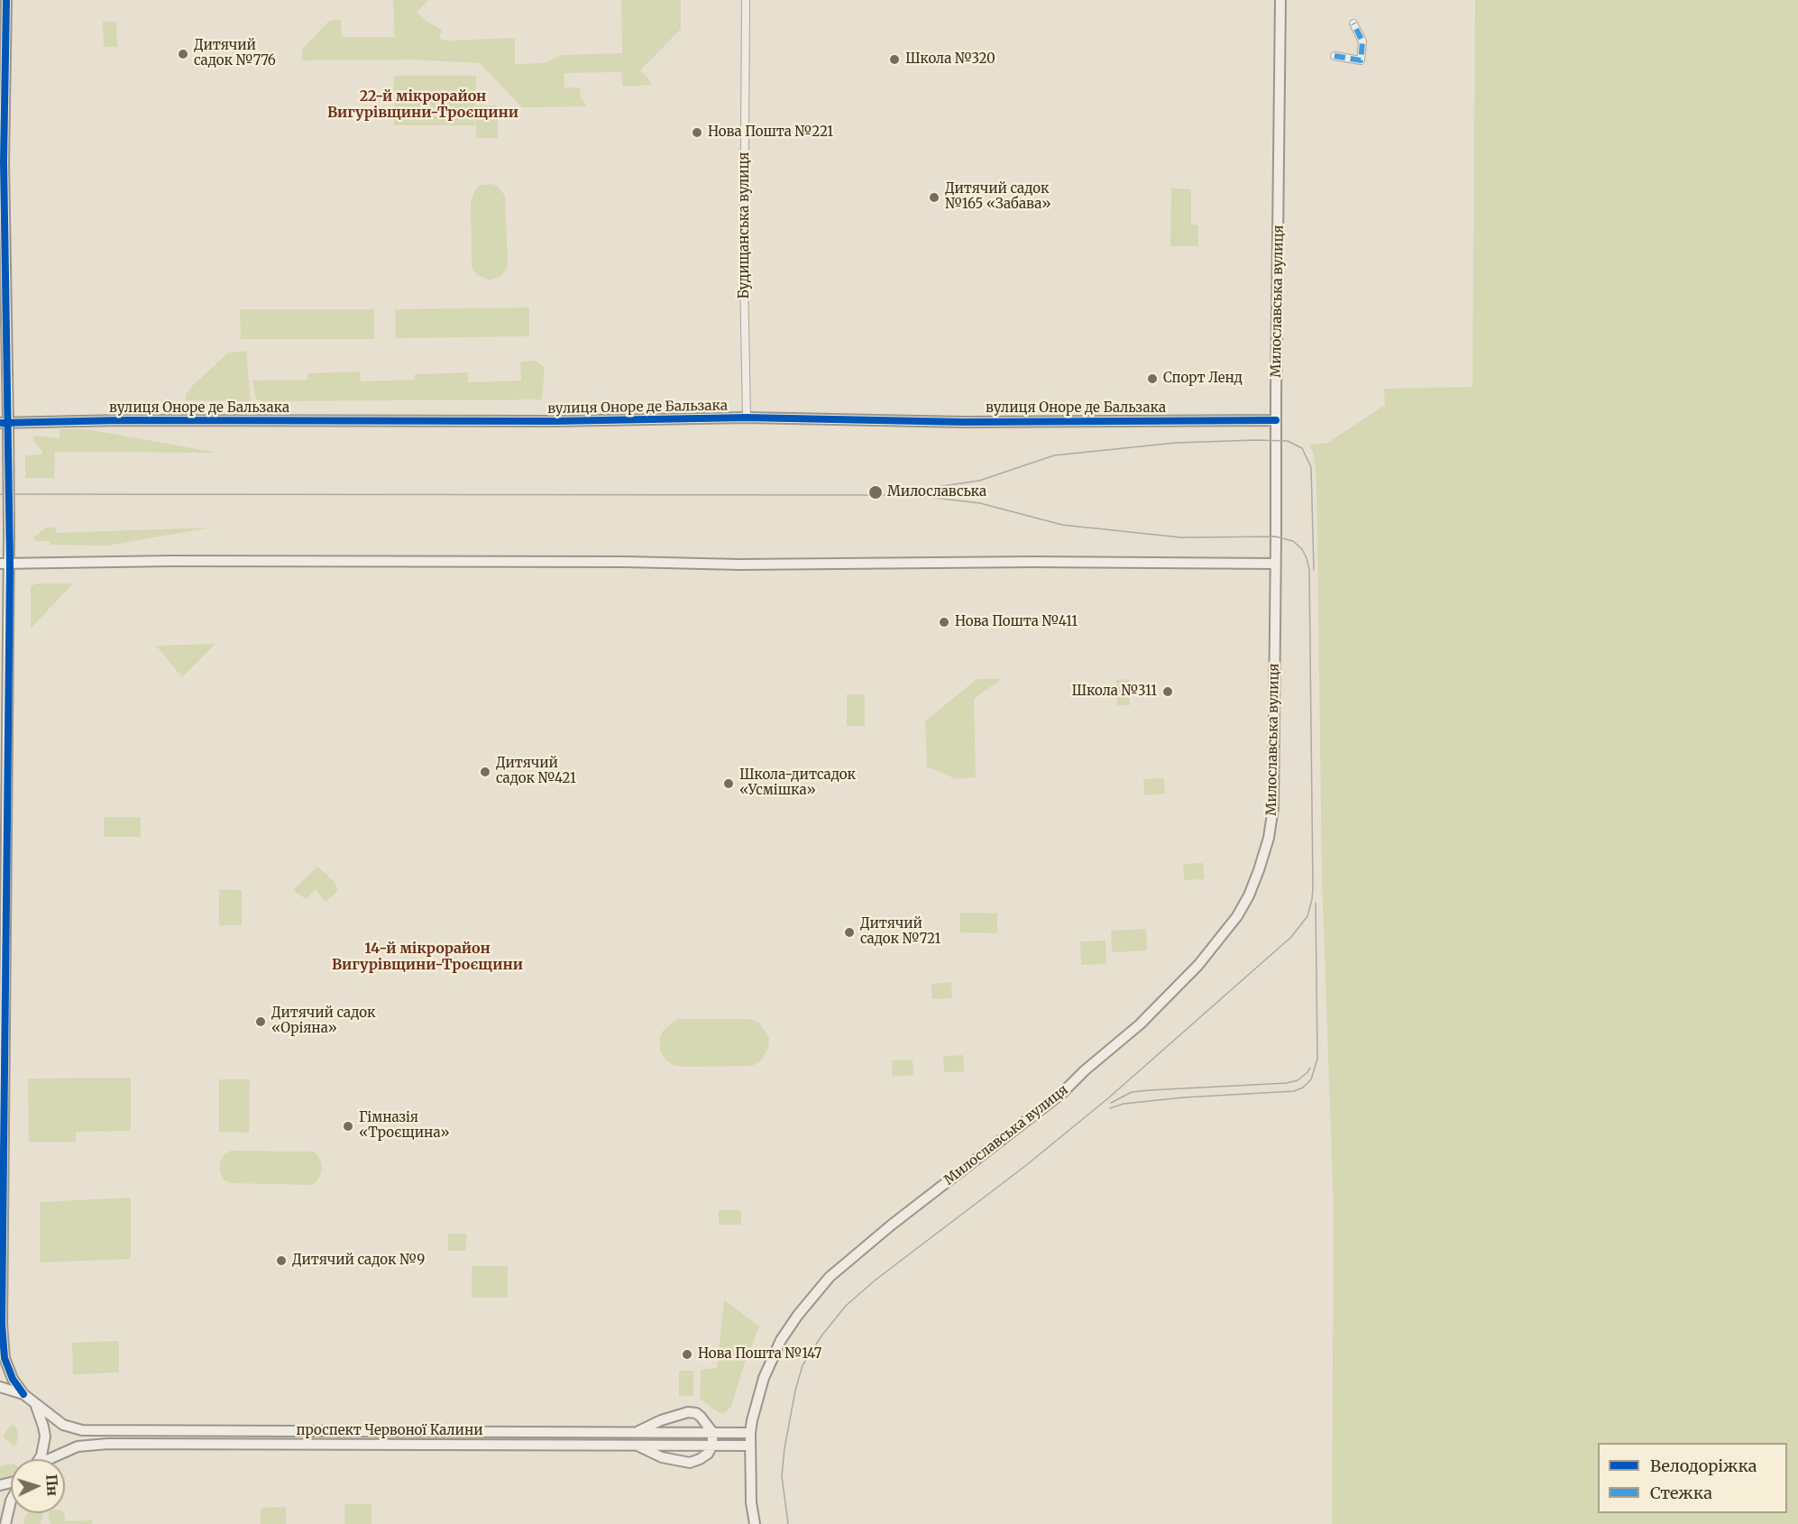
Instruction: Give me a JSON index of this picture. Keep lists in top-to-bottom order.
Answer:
{
  "streets": {
    "street": [
      "Будищанська вулиця",
      "Милославська вулиця",
      "вулиця Оноре де Бальзака",
      "проспект Червоної Калини"
    ]
  },
  "crossings": [
    ["Будищанська вулиця", "вулиця Оноре де Бальзака"],
    ["Милославська вулиця", "вулиця Оноре де Бальзака"],
    ["Милославська вулиця", "проспект Червоної Калини"]
  ],
  "districts": ["22-й мікрорайон Вигурівщини-Троєщини", "14-й мікрорайон Вигурівщини-Троєщини"],
  "places": [
    "Дитячий садок №776",
    "Школа №320",
    "Нова Пошта №221",
    "Дитячий садок №165 «Забава»",
    "Спорт Ленд",
    "Милославська",
    "Нова Пошта №411",
    "Школа №311",
    "Дитячий садок №421",
    "Школа-дитсадок «Усмішка»",
    "Дитячий садок №721",
    "Дитячий садок «Оріяна»",
    "Гімназія «Троєщина»",
    "Дитячий садок №9",
    "Нова Пошта №147"
  ],
  "legend": ["Велодоріжка", "Стежка"],
  "north": "right"
}
